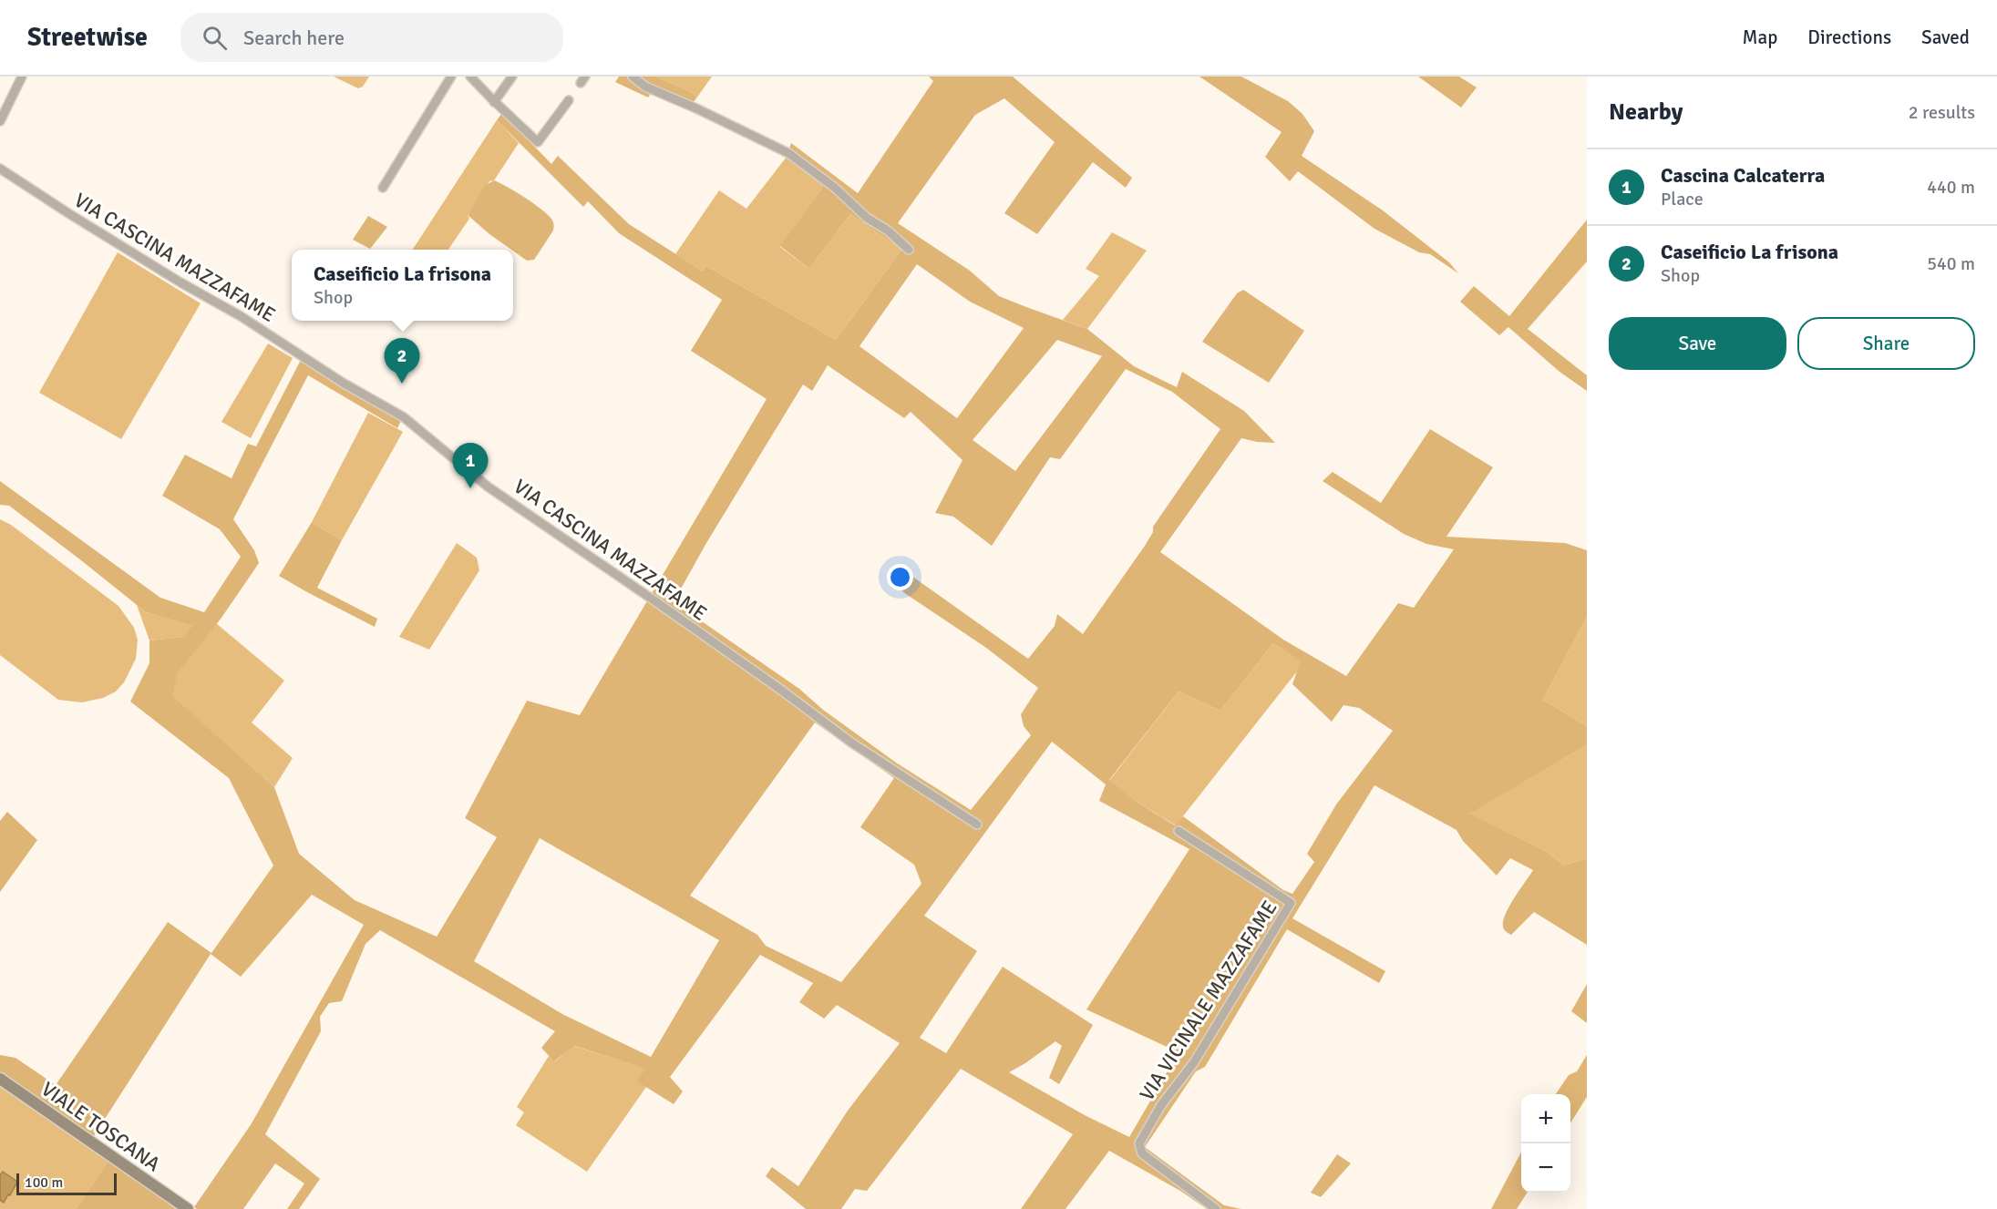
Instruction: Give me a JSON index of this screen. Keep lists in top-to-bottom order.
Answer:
{
  "streets": {
    "street": ["VIA CASCINA MAZZAFAME", "VIA VICINALE MAZZAFAME", "VIALE TOSCANA"]
  },
  "scale_bar": "100 m",
  "page": {
    "header": "Streetwise",
    "search": "Search here",
    "nav": ["Map", "Directions", "Saved"],
    "heading": ["Nearby", "2 results"],
    "list": [
      {
        "mark": "1",
        "name": "Cascina Calcaterra",
        "note": "Place",
        "value": "440 m"
      },
      {
        "mark": "2",
        "name": "Caseificio La frisona",
        "note": "Shop",
        "value": "540 m"
      }
    ],
    "popup": ["Caseificio La frisona", "Shop"],
    "buttons": ["Save", "Share"],
    "pins": ["2", "1"],
    "map_buttons": ["+", "−"],
    "scale": "100 m"
  }
}
